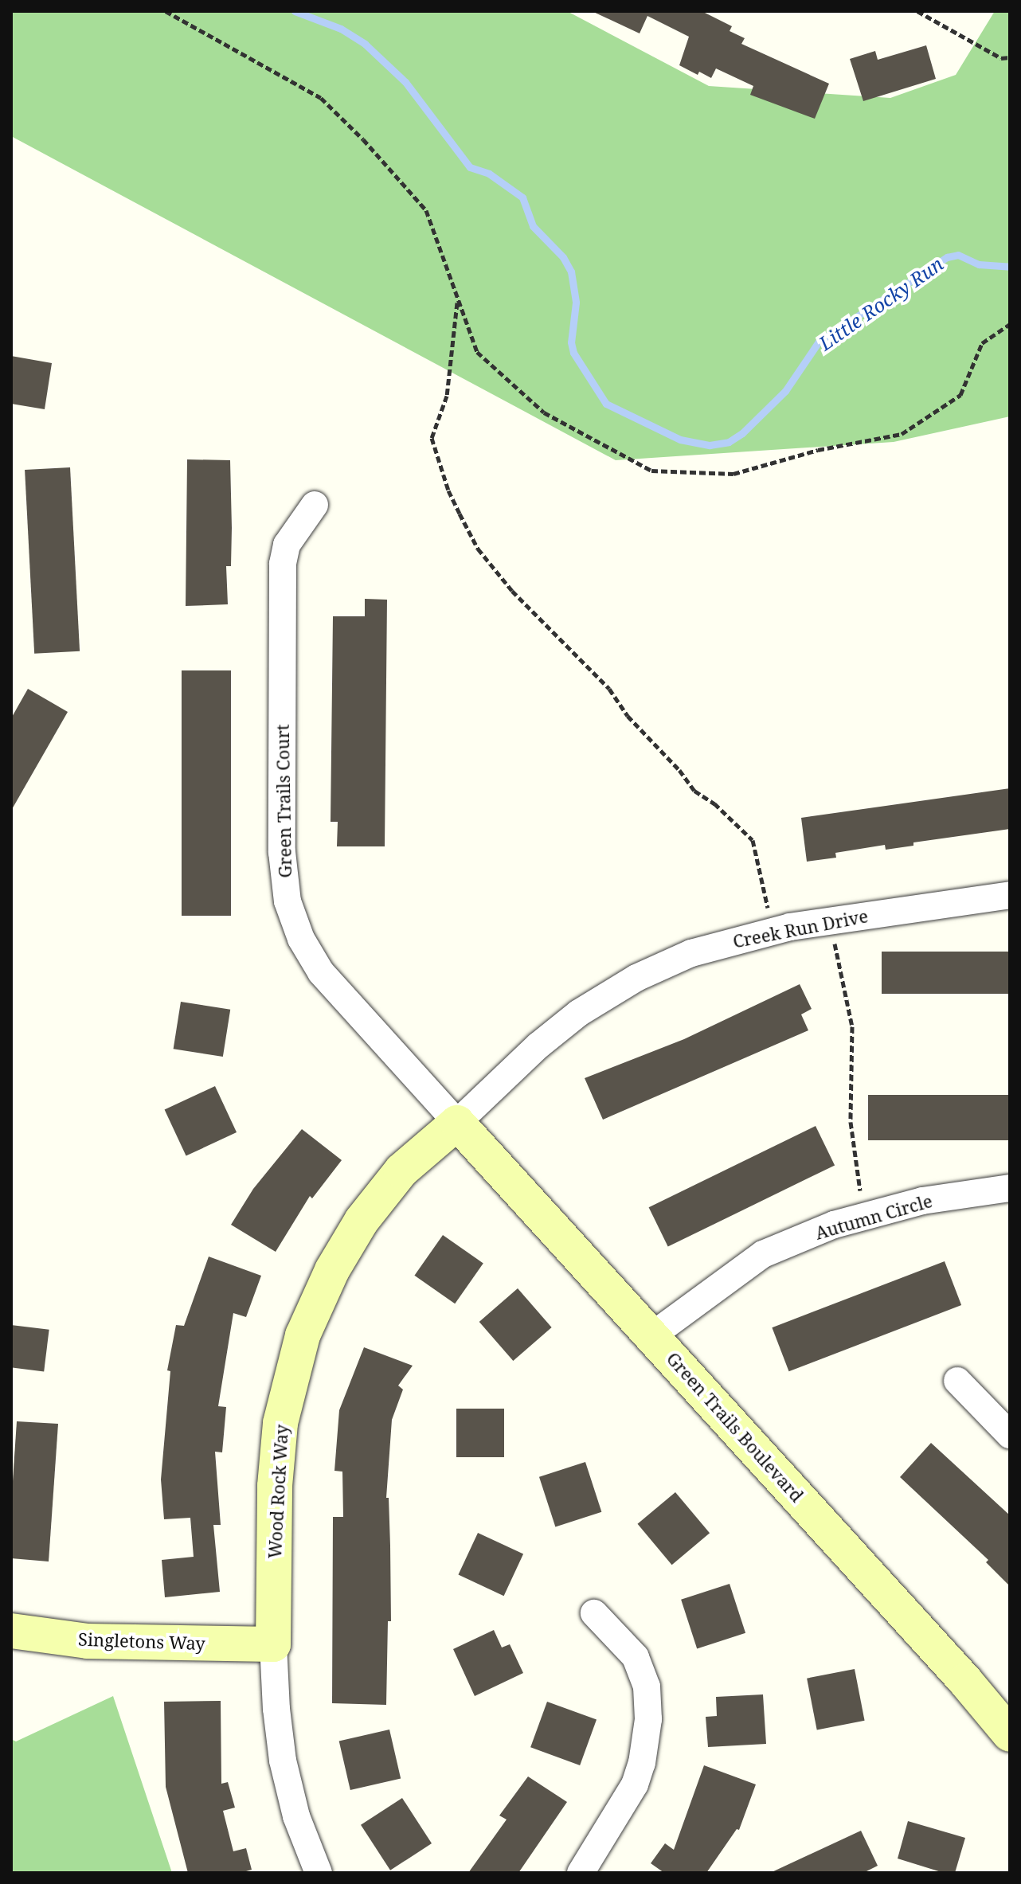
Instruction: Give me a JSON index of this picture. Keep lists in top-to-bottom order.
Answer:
{
  "streets": {
    "street": [
      "Green Trails Court",
      "Creek Run Drive",
      "Autumn Circle",
      "Green Trails Boulevard",
      "Wood Rock Way",
      "Singletons Way"
    ]
  },
  "crossings": [
    ["Green Trails Court", "Creek Run Drive"],
    ["Green Trails Court", "Green Trails Boulevard"],
    ["Green Trails Court", "Wood Rock Way"],
    ["Creek Run Drive", "Green Trails Boulevard"],
    ["Creek Run Drive", "Wood Rock Way"],
    ["Autumn Circle", "Green Trails Boulevard"],
    ["Green Trails Boulevard", "Wood Rock Way"],
    ["Wood Rock Way", "Singletons Way"]
  ],
  "water": ["Little Rocky Run"]
}
